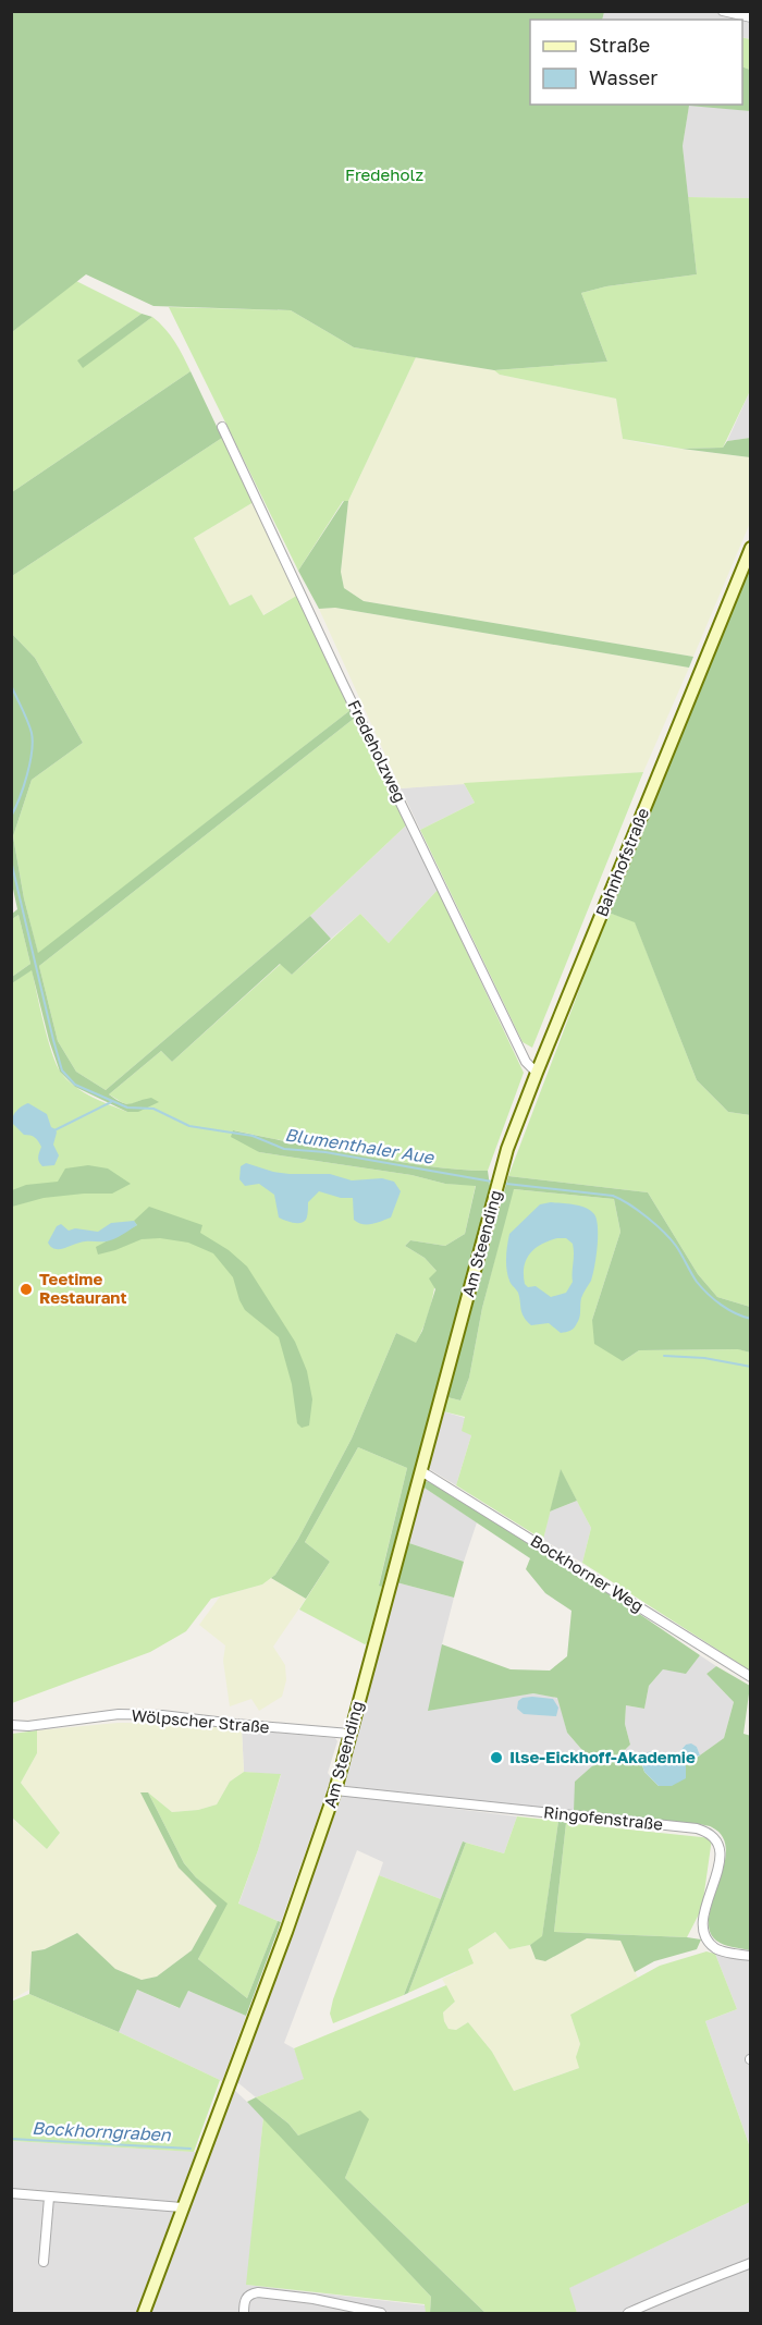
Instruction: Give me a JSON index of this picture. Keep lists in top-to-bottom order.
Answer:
{
  "streets": {
    "street": [
      "Fredeholzweg",
      "Bahnhofstraße",
      "Am Steending",
      "Bockhorner Weg",
      "Wölpscher Straße",
      "Ringofenstraße"
    ]
  },
  "crossings": [
    ["Fredeholzweg", "Bahnhofstraße"],
    ["Bahnhofstraße", "Am Steending"],
    ["Am Steending", "Bockhorner Weg"],
    ["Am Steending", "Wölpscher Straße"],
    ["Am Steending", "Ringofenstraße"]
  ],
  "water": ["Blumenthaler Aue", "Bockhorngraben"],
  "parks": ["Fredeholz"],
  "places": ["Teetime Restaurant", "Ilse-Eickhoff-Akademie"],
  "legend": ["Straße", "Wasser"]
}
